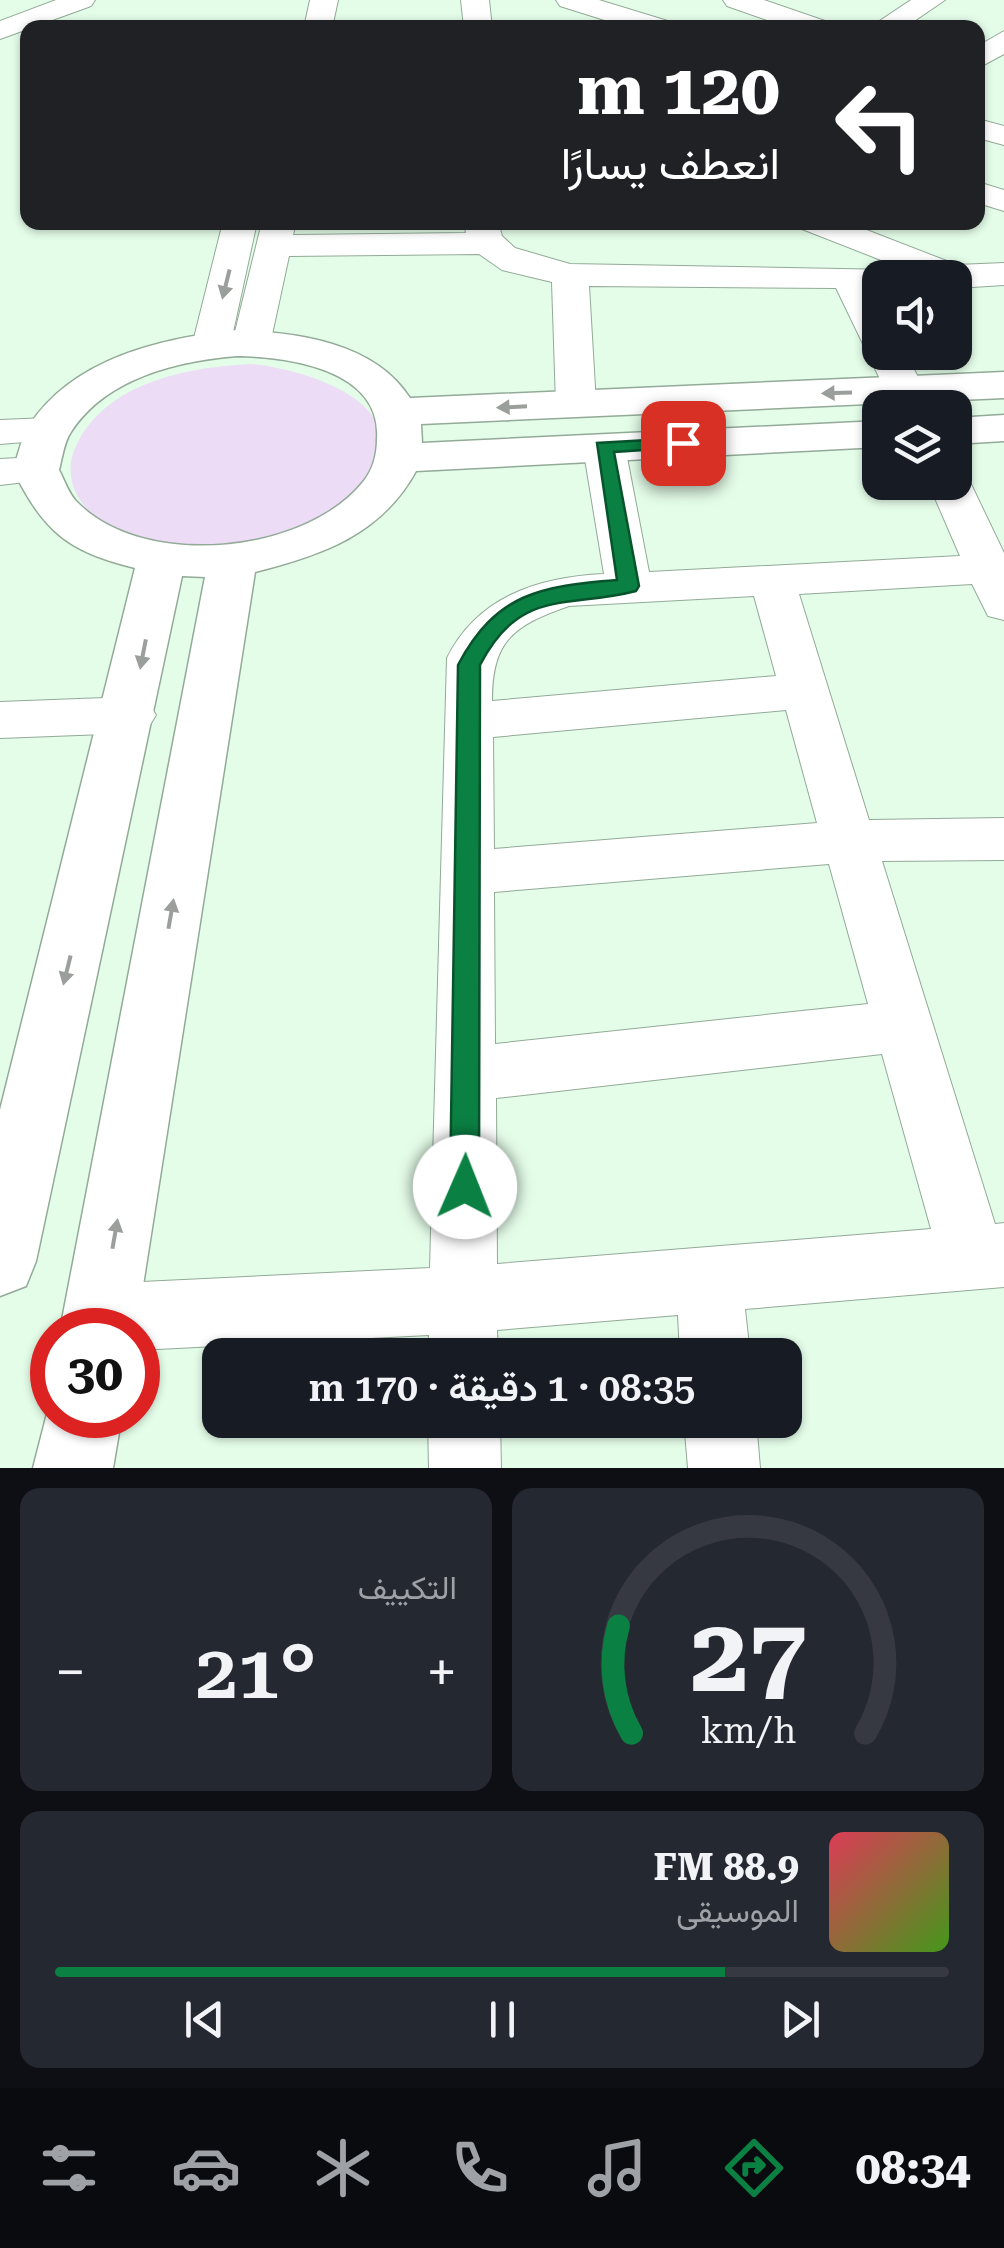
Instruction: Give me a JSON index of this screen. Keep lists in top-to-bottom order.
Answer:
{
  "page": {
    "turn": ["120 m", "انعطف يسارًا"],
    "limit": "30",
    "trip": "08:35 · 1 دقيقة · 170 m",
    "tile": "التكييف",
    "heat": ["−", "21°", "+"],
    "song": ["88.9 FM", "الموسيقى"],
    "tabs": "08:34",
    "gauge": ["27", "km/h"]
  }
}
